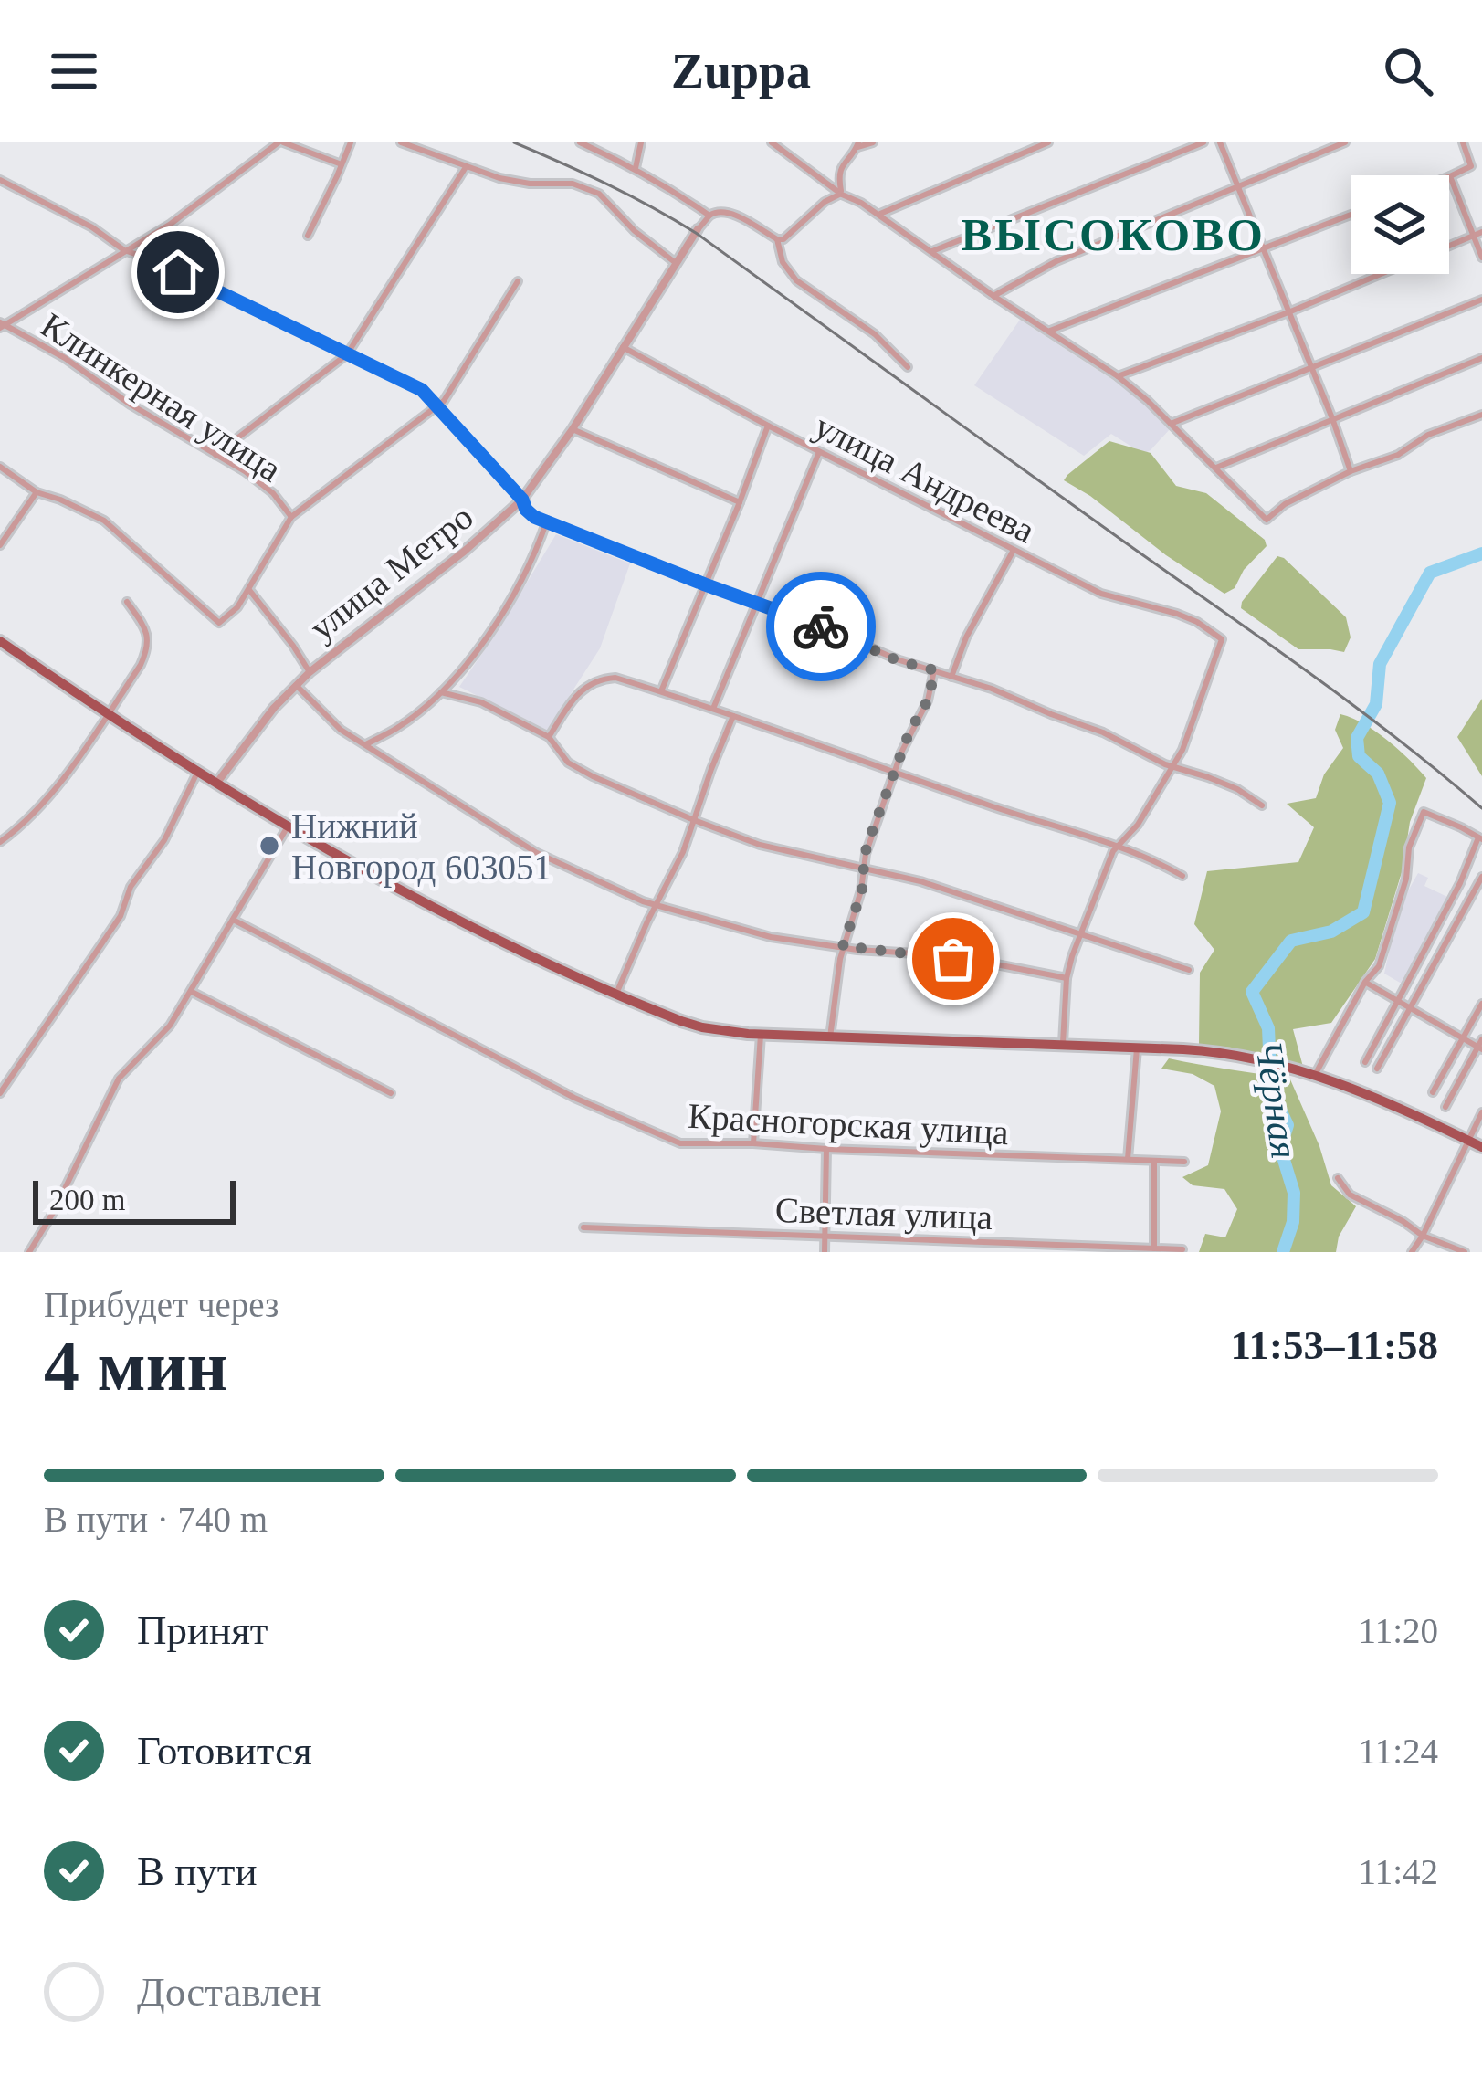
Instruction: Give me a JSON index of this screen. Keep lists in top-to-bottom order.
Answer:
{
  "streets": {
    "street": [
      "Клинкерная улица",
      "улица Андреева",
      "улица Метро",
      "Красногорская улица",
      "Светлая улица"
    ]
  },
  "crossings": [
    ["улица Андреева", "улица Метро"]
  ],
  "districts": ["ВЫСОКОВО"],
  "water": ["Чёрная"],
  "places": ["Нижний Новгород 603051"],
  "scale_bar": "200 m",
  "page": {
    "header": "Zuppa",
    "scale": "200 m",
    "heading": ["4 мин", "Прибудет через", "11:53–11:58"],
    "bar": "В пути · 740 m",
    "list": [
      ["Принят", "11:20"],
      ["Готовится", "11:24"],
      ["В пути", "11:42"],
      "Доставлен"
    ]
  }
}
